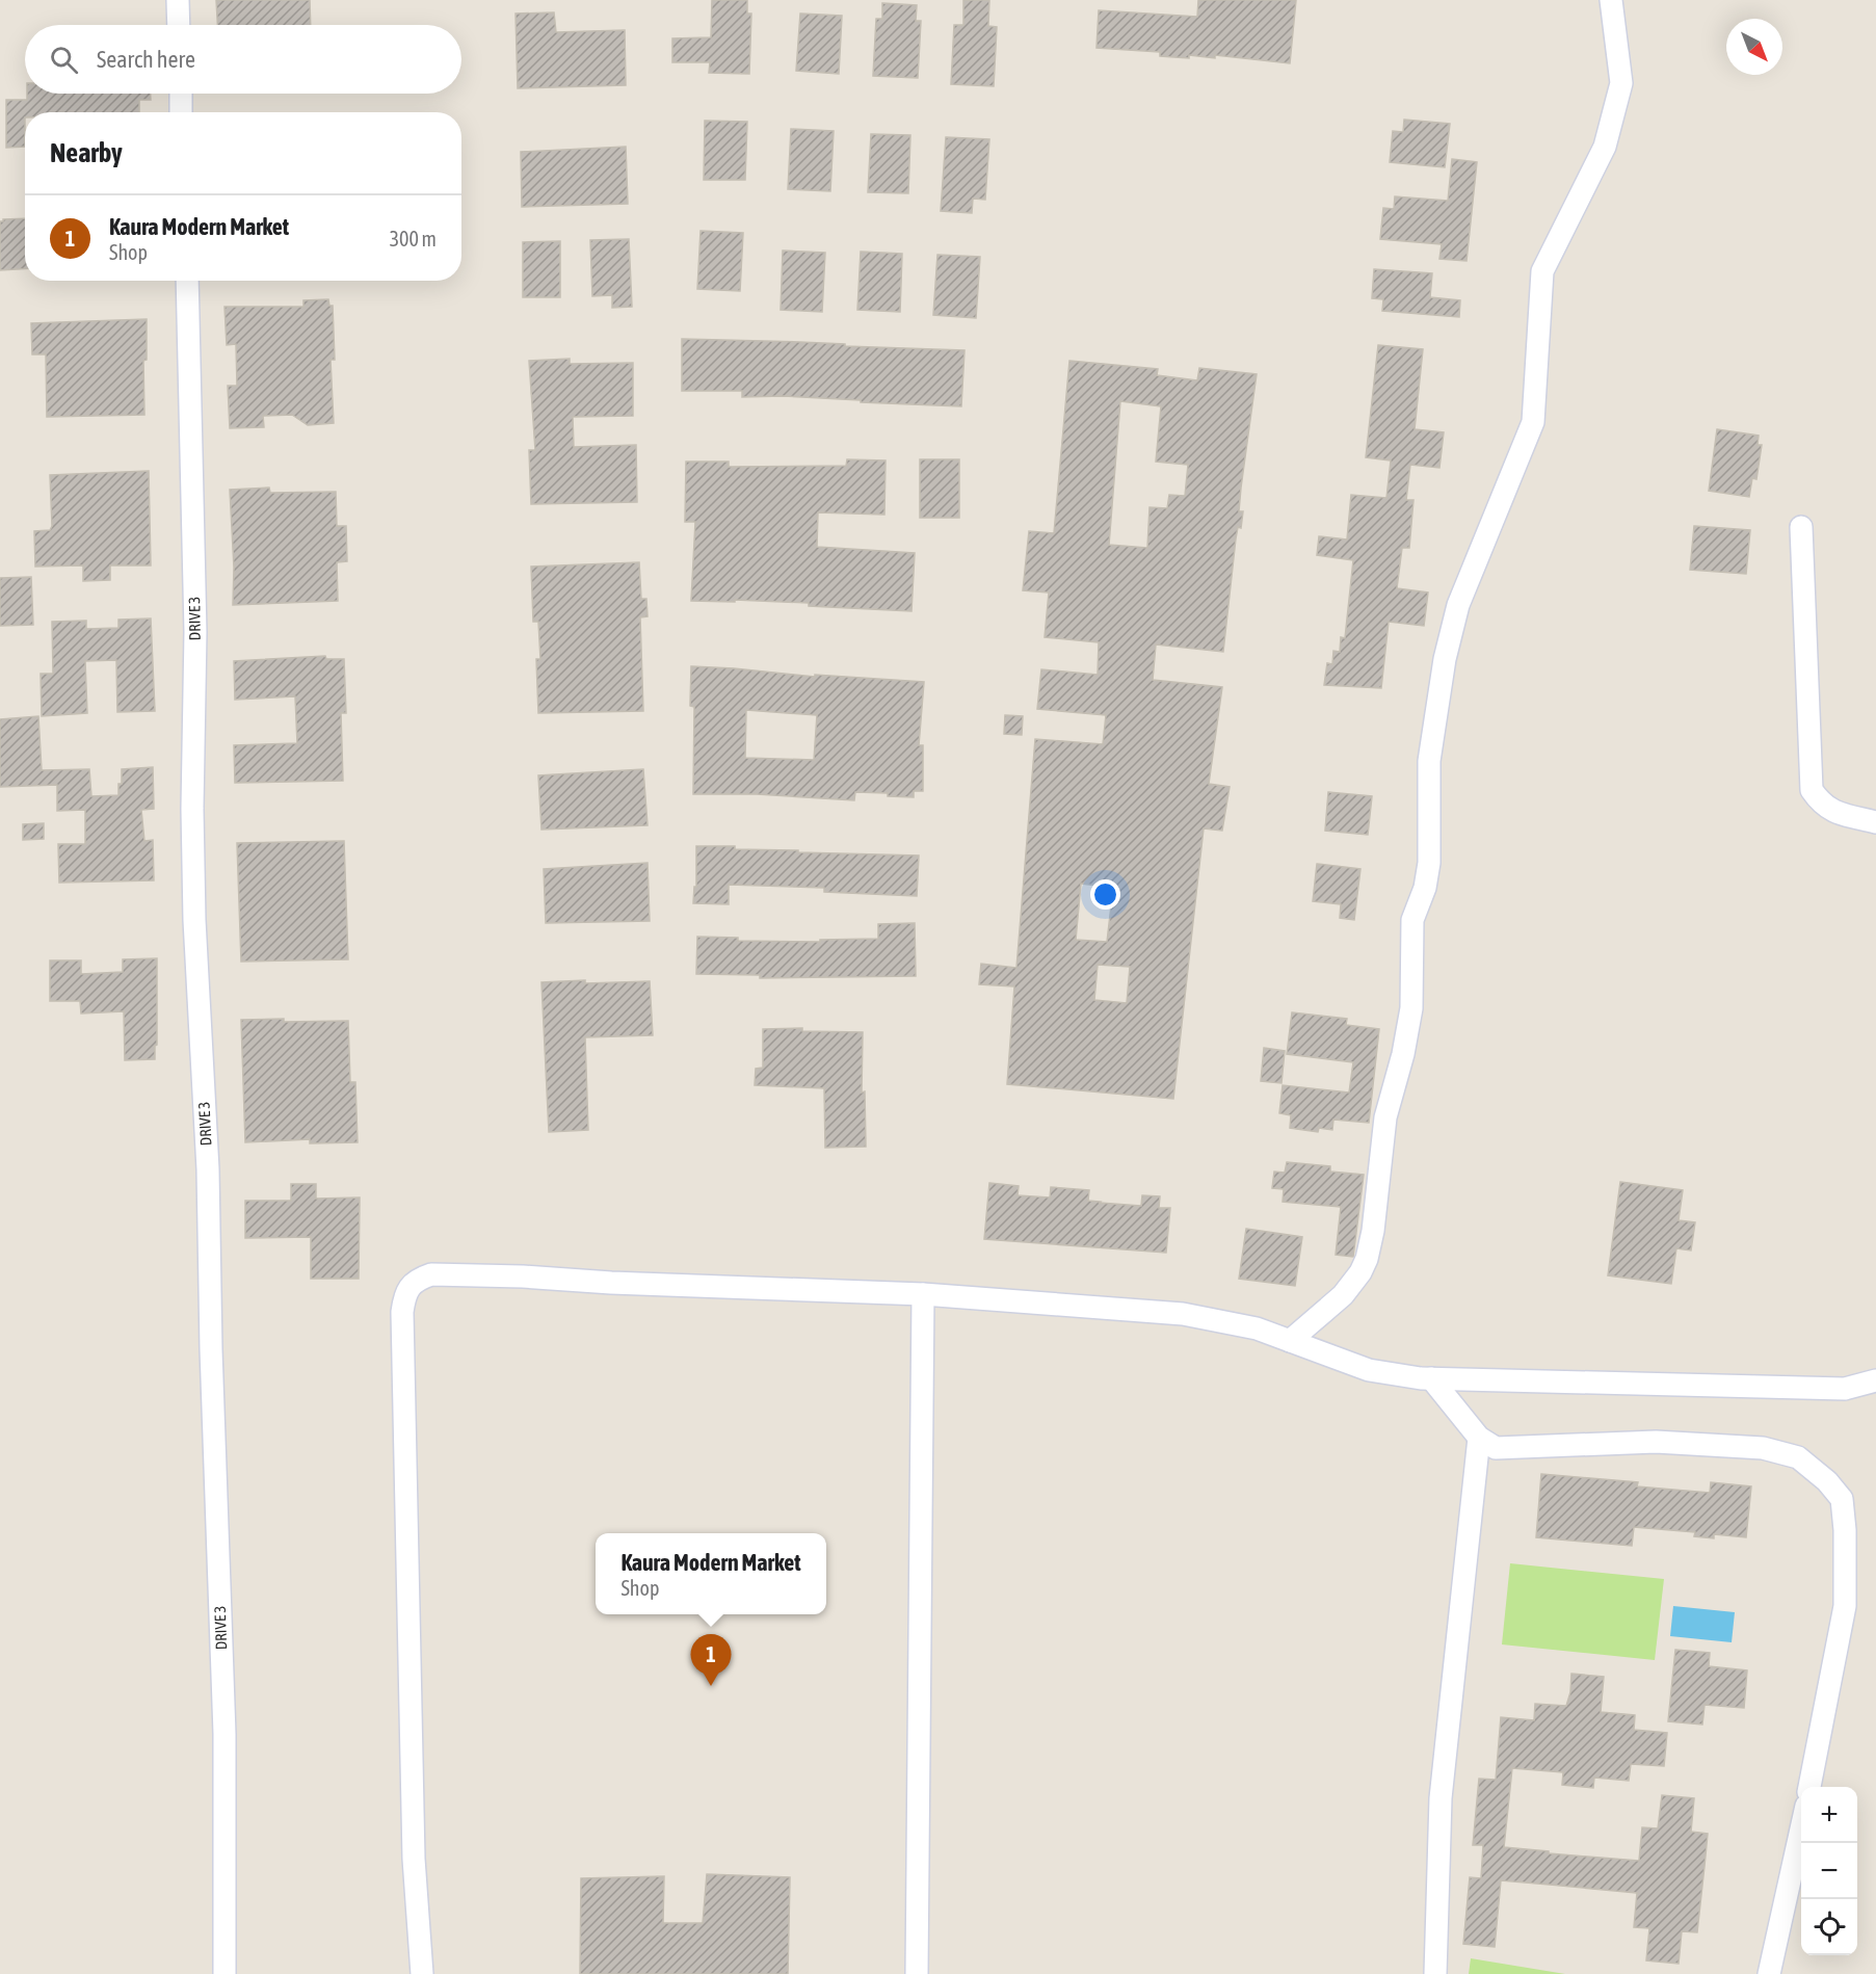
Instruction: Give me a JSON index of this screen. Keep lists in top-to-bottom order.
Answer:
{
  "streets": {
    "street": ["DRIVE 3"]
  },
  "north": "bottom right",
  "page": {
    "search": "Search here",
    "heading": "Nearby",
    "list": [
      {
        "mark": "1",
        "name": "Kaura Modern Market",
        "note": "Shop",
        "value": "300 m"
      }
    ],
    "popup": ["Kaura Modern Market", "Shop"],
    "pins": "1",
    "map_buttons": ["+", "−"]
  }
}
